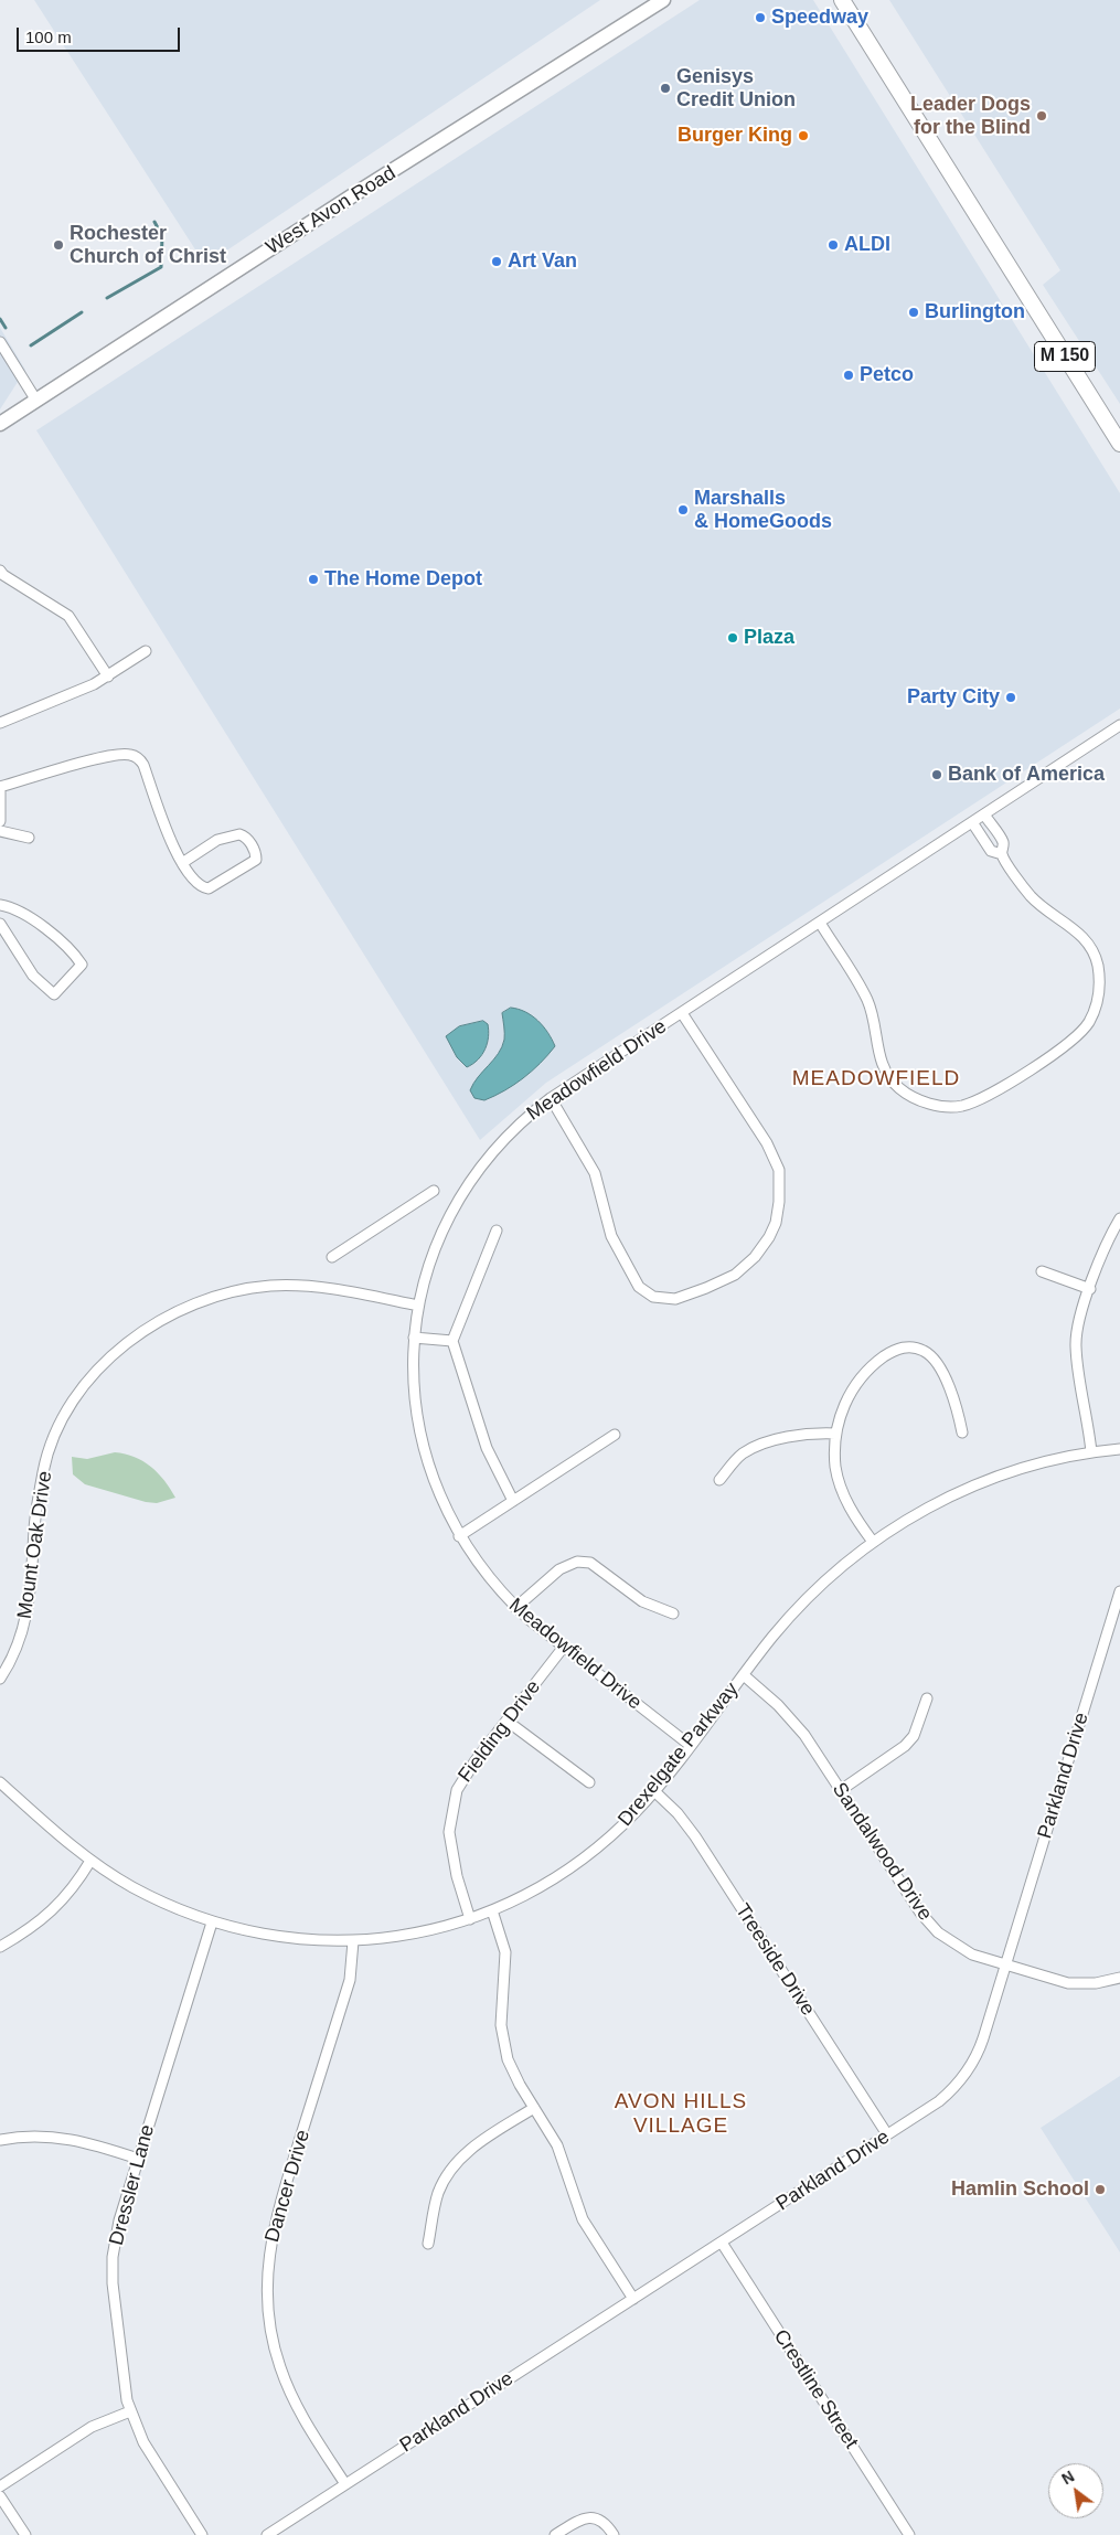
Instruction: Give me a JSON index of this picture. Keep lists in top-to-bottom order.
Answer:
{
  "streets": {
    "main road": ["West Avon Road", "M 150"],
    "street": [
      "Meadowfield Drive",
      "Mount Oak Drive",
      "Fielding Drive",
      "Drexelgate Parkway",
      "Parkland Drive",
      "Sandalwood Drive",
      "Treeside Drive",
      "Dressler Lane",
      "Dancer Drive",
      "Crestline Street"
    ]
  },
  "crossings": [
    ["Meadowfield Drive", "Mount Oak Drive"],
    ["Meadowfield Drive", "Fielding Drive"],
    ["Meadowfield Drive", "Drexelgate Parkway"],
    ["Fielding Drive", "Drexelgate Parkway"],
    ["Drexelgate Parkway", "Sandalwood Drive"],
    ["Drexelgate Parkway", "Treeside Drive"],
    ["Drexelgate Parkway", "Dressler Lane"],
    ["Drexelgate Parkway", "Dancer Drive"],
    ["Parkland Drive", "Sandalwood Drive"],
    ["Parkland Drive", "Treeside Drive"],
    ["Parkland Drive", "Dancer Drive"],
    ["Parkland Drive", "Crestline Street"]
  ],
  "districts": ["MEADOWFIELD", "AVON HILLS VILLAGE"],
  "places": [
    "Speedway",
    "Genisys Credit Union",
    "Leader Dogs for the Blind",
    "Burger King",
    "Rochester Church of Christ",
    "ALDI",
    "Art Van",
    "Burlington",
    "Petco",
    "Marshalls & HomeGoods",
    "The Home Depot",
    "Plaza",
    "Party City",
    "Bank of America",
    "Hamlin School"
  ],
  "scale_bar": "100 m",
  "north": "top left"
}
